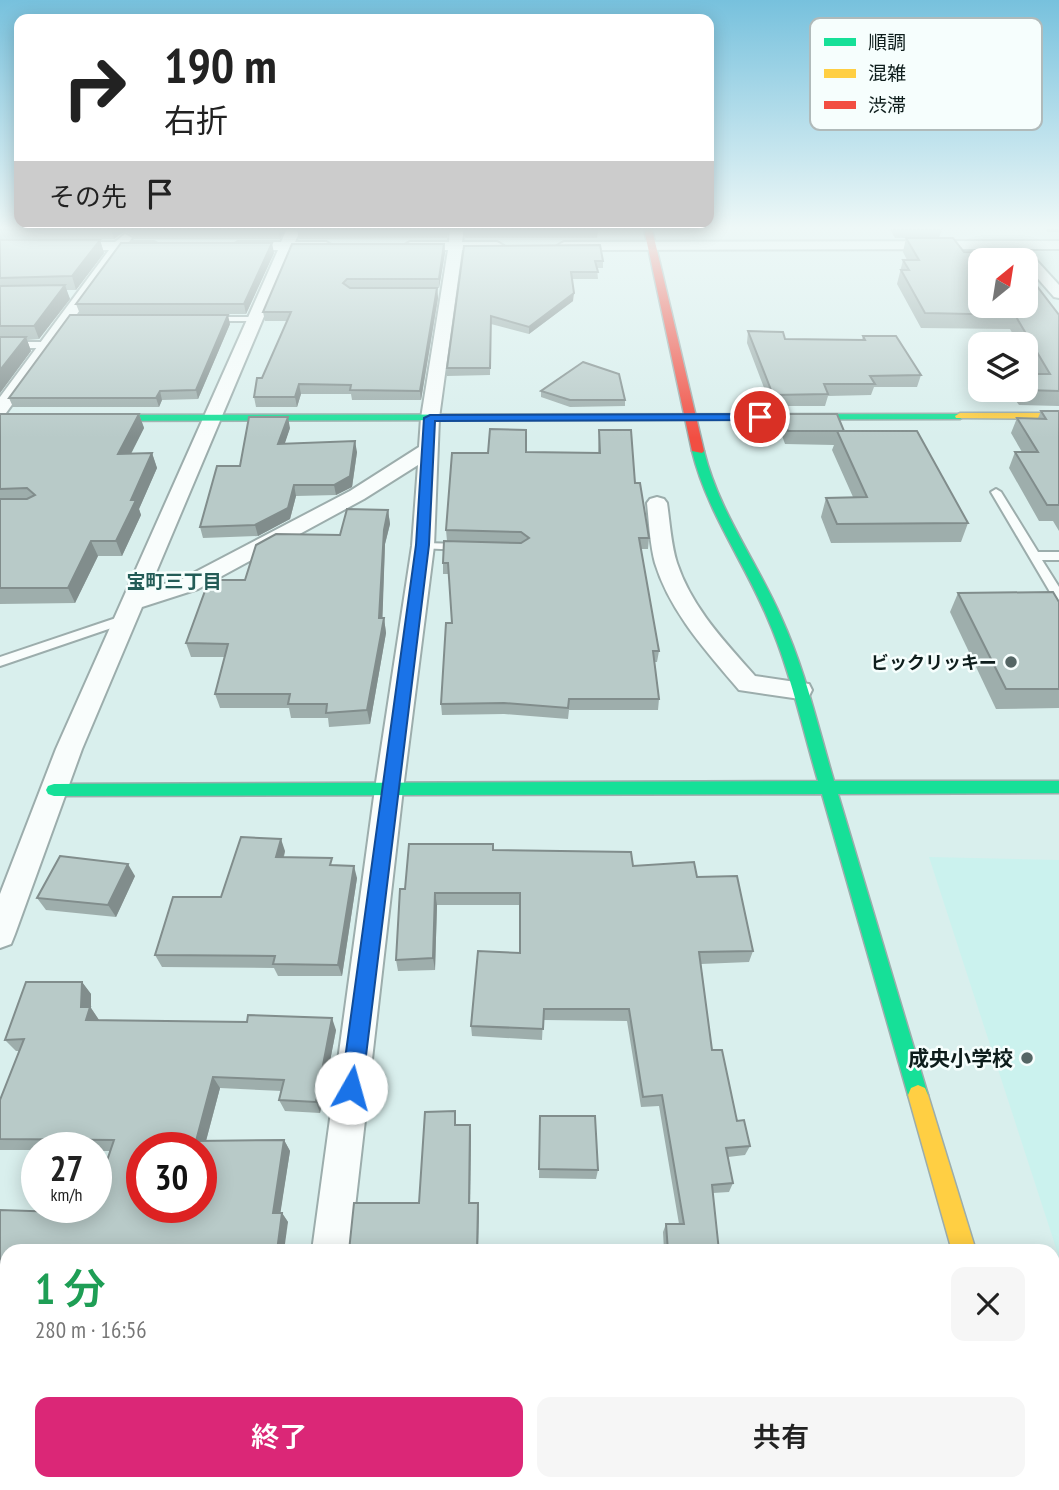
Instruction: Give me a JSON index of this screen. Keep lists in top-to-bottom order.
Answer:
{
  "districts": ["宝町三丁目"],
  "places": ["ビックリッキー", "成央小学校"],
  "legend": ["順調", "混雑", "渋滞"],
  "north": "top right",
  "page": {
    "turn": ["190 m", "右折"],
    "then": "その先",
    "speed": "27 km/h",
    "limit": "30",
    "heading": ["1 分", "280 m · 16:56"],
    "buttons": ["終了", "共有"]
  }
}
